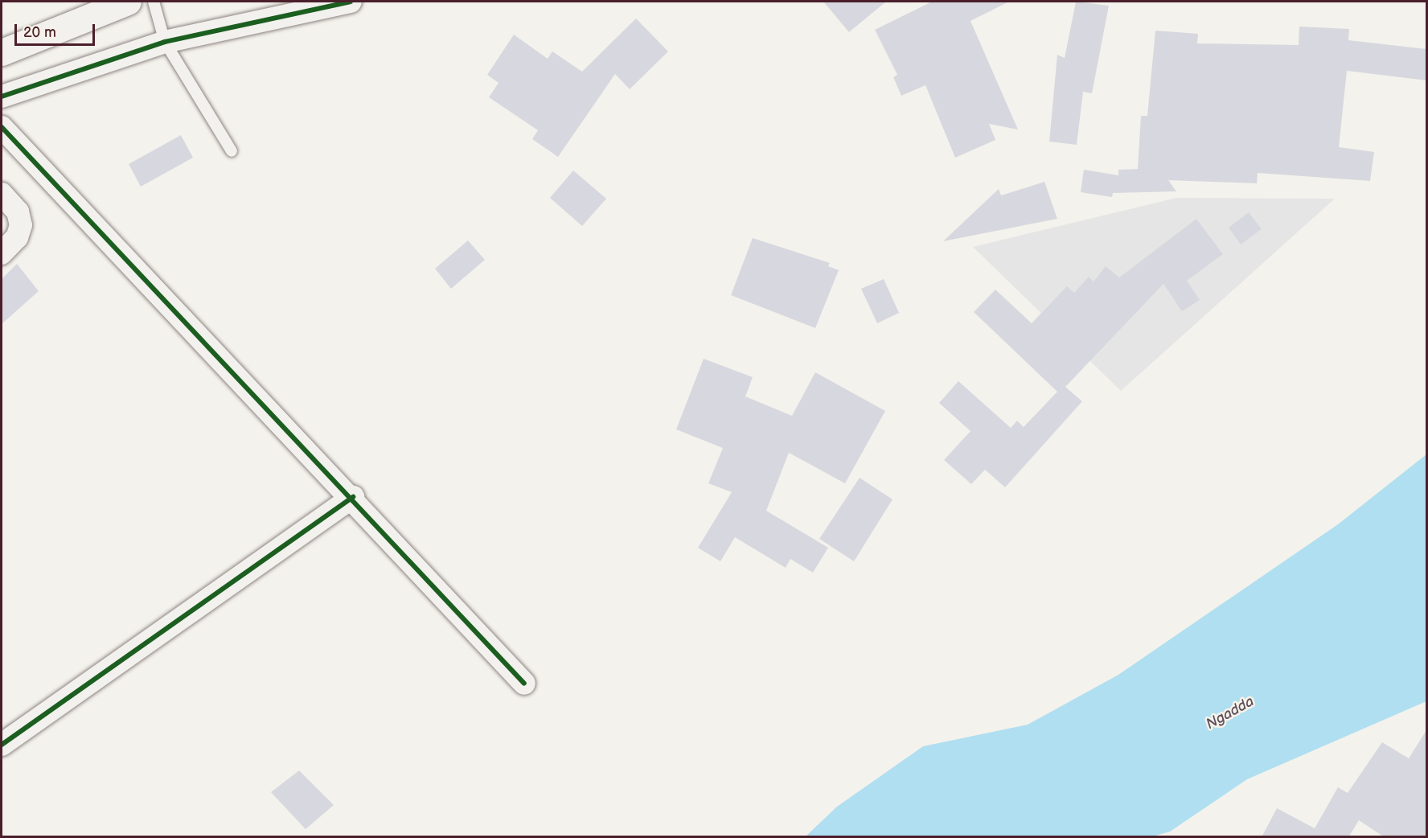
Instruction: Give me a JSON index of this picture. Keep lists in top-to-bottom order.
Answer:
{
  "water": ["Ngadda"],
  "scale_bar": "20 m"
}
